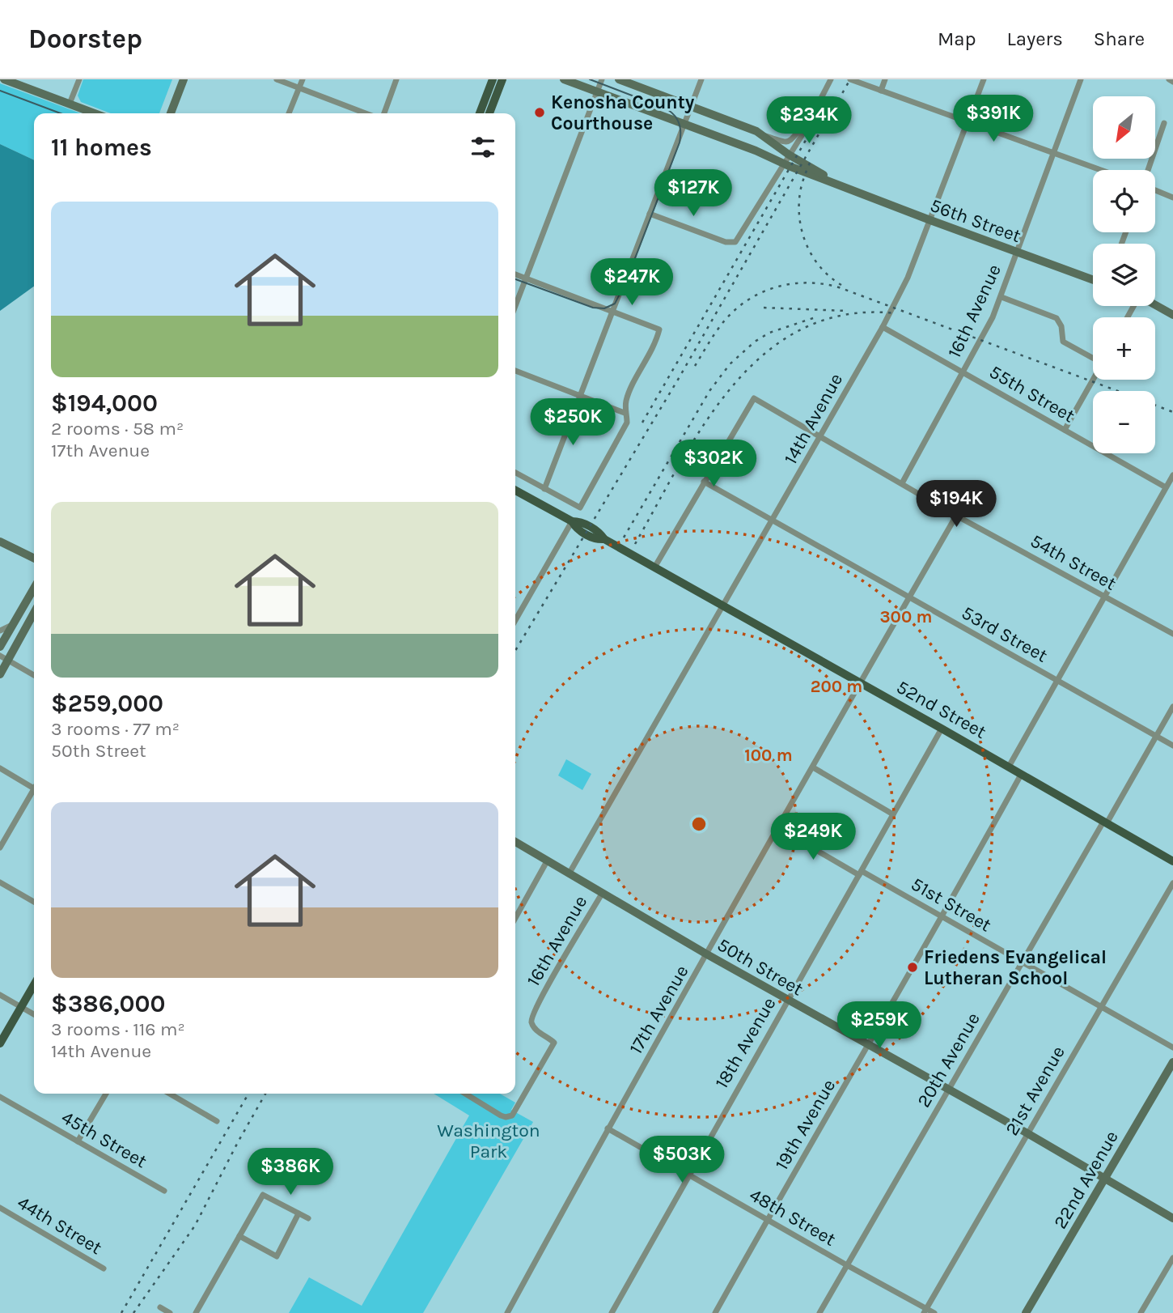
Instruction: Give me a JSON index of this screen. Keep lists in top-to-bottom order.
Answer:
{
  "streets": {
    "main road": ["52nd Street"],
    "street": [
      "56th Street",
      "16th Avenue",
      "55th Street",
      "14th Avenue",
      "54th Street",
      "53rd Street",
      "51st Street",
      "50th Street",
      "17th Avenue",
      "18th Avenue",
      "20th Avenue",
      "21st Avenue",
      "19th Avenue",
      "45th Street",
      "22nd Avenue",
      "48th Street",
      "44th Street"
    ]
  },
  "crossings": [
    ["56th Street", "16th Avenue"],
    ["56th Street", "14th Avenue"],
    ["16th Avenue", "55th Street"],
    ["16th Avenue", "54th Street"],
    ["16th Avenue", "50th Street"],
    ["55th Street", "14th Avenue"],
    ["14th Avenue", "54th Street"],
    ["14th Avenue", "53rd Street"],
    ["14th Avenue", "52nd Street"],
    ["14th Avenue", "50th Street"],
    ["54th Street", "53rd Street"],
    ["54th Street", "17th Avenue"],
    ["53rd Street", "17th Avenue"],
    ["53rd Street", "20th Avenue"],
    ["52nd Street", "17th Avenue"],
    ["52nd Street", "18th Avenue"],
    ["52nd Street", "20th Avenue"],
    ["52nd Street", "19th Avenue"],
    ["51st Street", "17th Avenue"],
    ["51st Street", "18th Avenue"],
    ["51st Street", "20th Avenue"],
    ["51st Street", "21st Avenue"],
    ["51st Street", "19th Avenue"],
    ["50th Street", "17th Avenue"],
    ["50th Street", "18th Avenue"],
    ["50th Street", "20th Avenue"],
    ["50th Street", "21st Avenue"],
    ["50th Street", "19th Avenue"],
    ["50th Street", "22nd Avenue"],
    ["17th Avenue", "48th Street"],
    ["18th Avenue", "48th Street"],
    ["20th Avenue", "48th Street"],
    ["21st Avenue", "48th Street"],
    ["19th Avenue", "48th Street"]
  ],
  "parks": ["Washington Park"],
  "places": ["Kenosha County Courthouse", "Friedens Evangelical Lutheran School"],
  "north": "bottom left",
  "page": {
    "header": "Doorstep",
    "nav": ["Map", "Layers", "Share"],
    "price": [
      "$391K",
      "$234K",
      "$127K",
      "$247K",
      "$250K",
      "$302K",
      "$194K",
      "$249K",
      "$259K",
      "$503K",
      "$386K"
    ],
    "map_buttons": ["+", "−"],
    "heading": "11 homes",
    "list": [
      {
        "name": "$194,000",
        "note": "2 rooms · 58 m² · 17th Avenue"
      },
      {
        "name": "$259,000",
        "note": "3 rooms · 77 m² · 50th Street"
      },
      {
        "name": "$386,000",
        "note": "3 rooms · 116 m² · 14th Avenue"
      }
    ]
  },
  "rings": ["300 m", "200 m", "100 m"]
}
